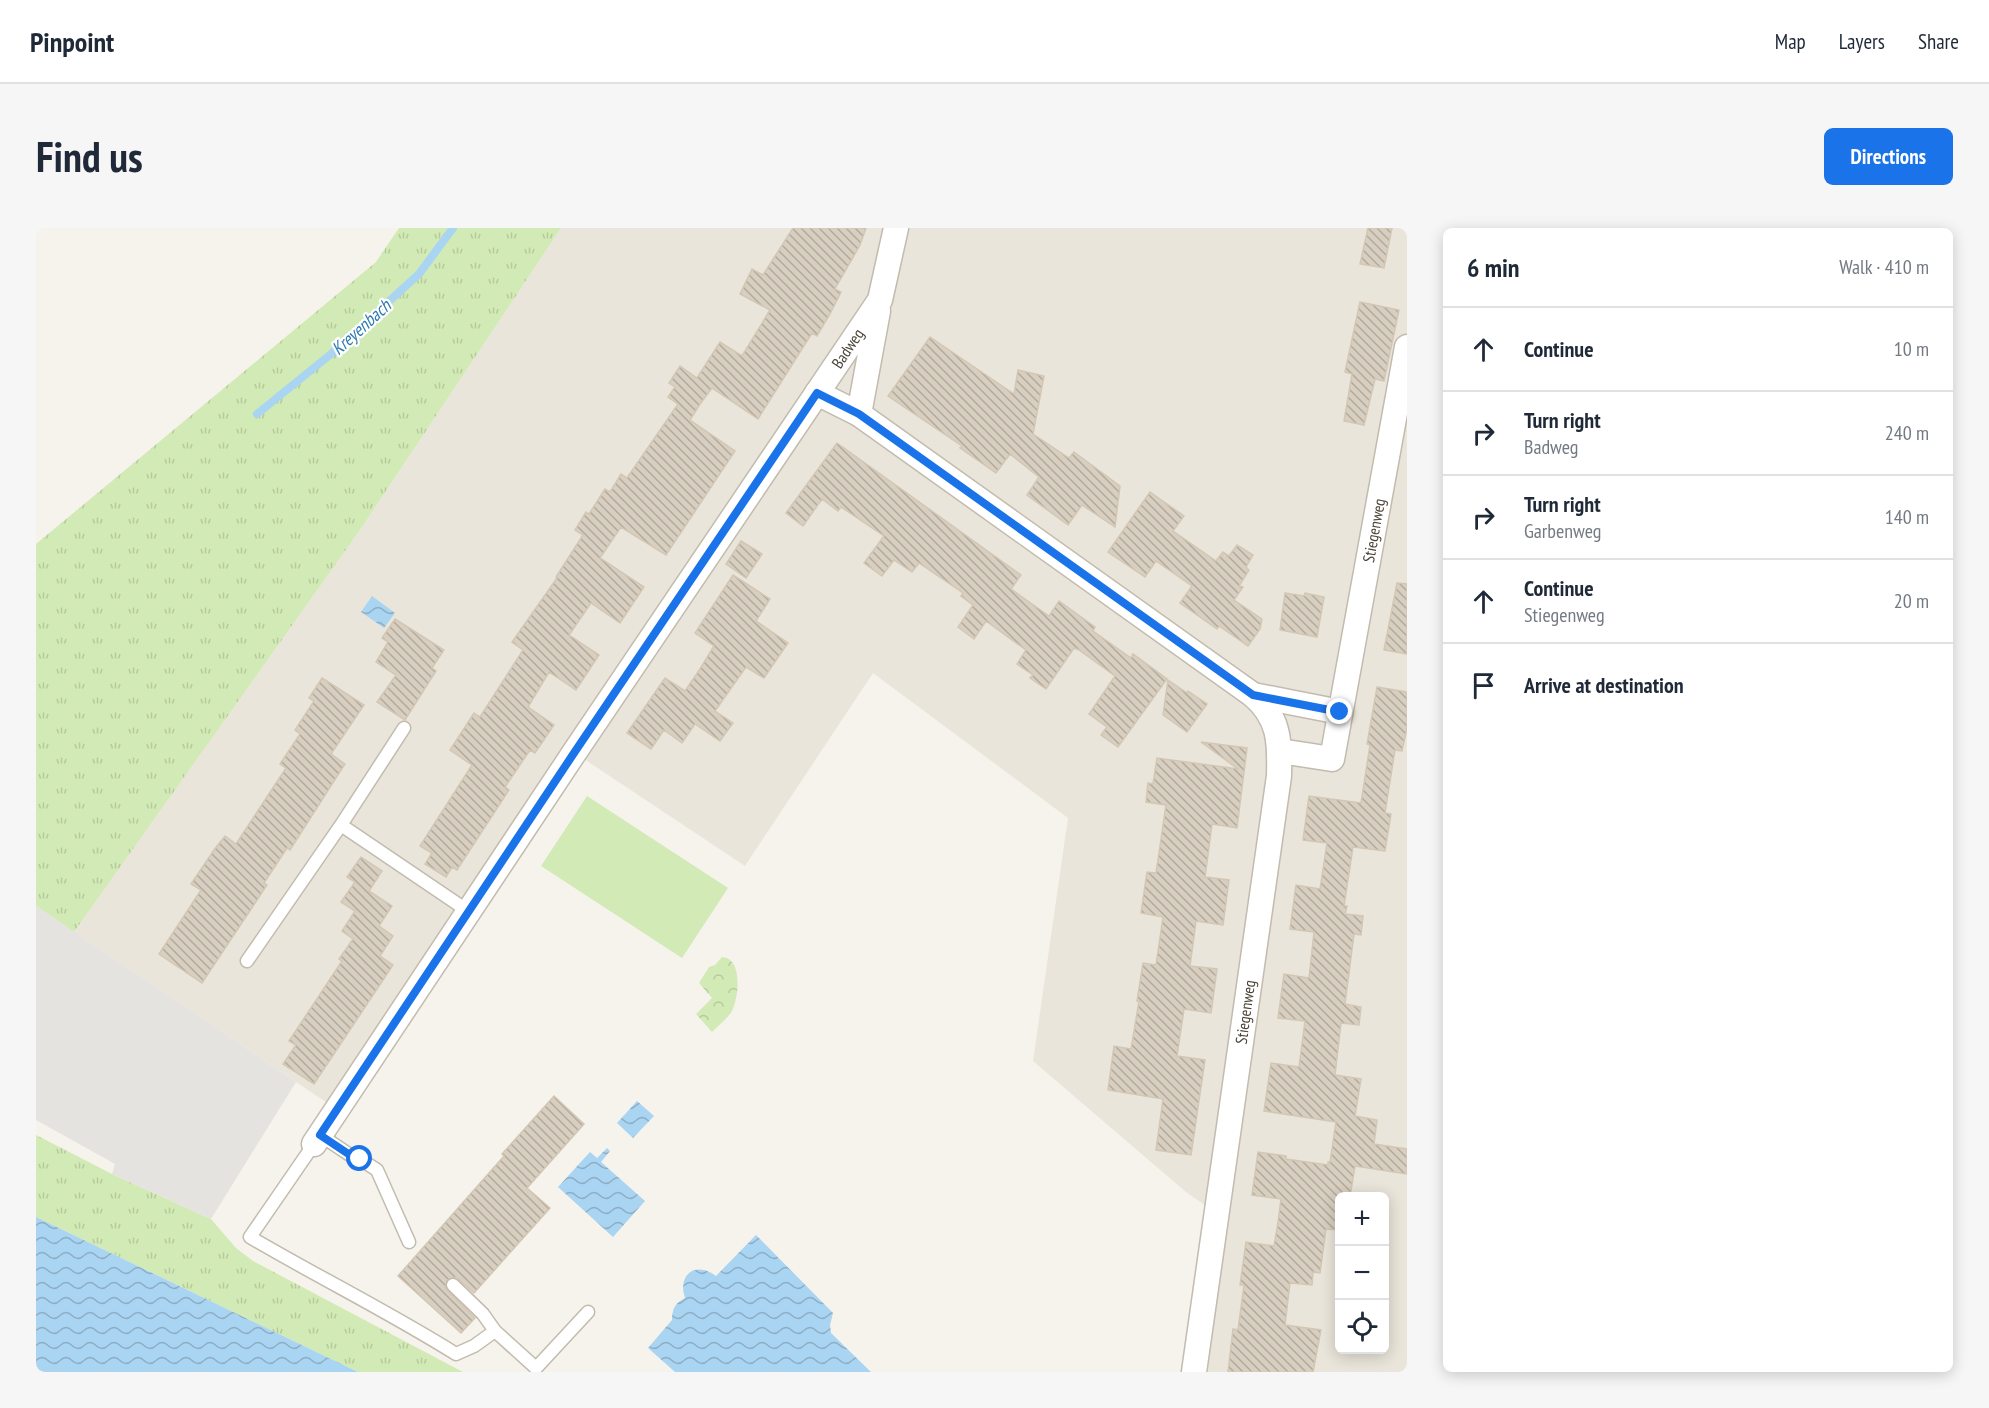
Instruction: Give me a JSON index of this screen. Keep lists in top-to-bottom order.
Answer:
{
  "streets": {
    "street": ["Badweg", "Stiegenweg"]
  },
  "water": ["Kreyenbach"],
  "page": {
    "header": "Pinpoint",
    "nav": ["Map", "Layers", "Share"],
    "buttons": "Directions",
    "title": "Find us",
    "heading": ["6 min", "Walk · 410 m"],
    "list": [
      ["Continue", "10 m"],
      ["Turn right", "Badweg", "240 m"],
      ["Turn right", "Garbenweg", "140 m"],
      ["Continue", "Stiegenweg", "20 m"],
      "Arrive at destination"
    ],
    "map_buttons": ["+", "−"]
  }
}
